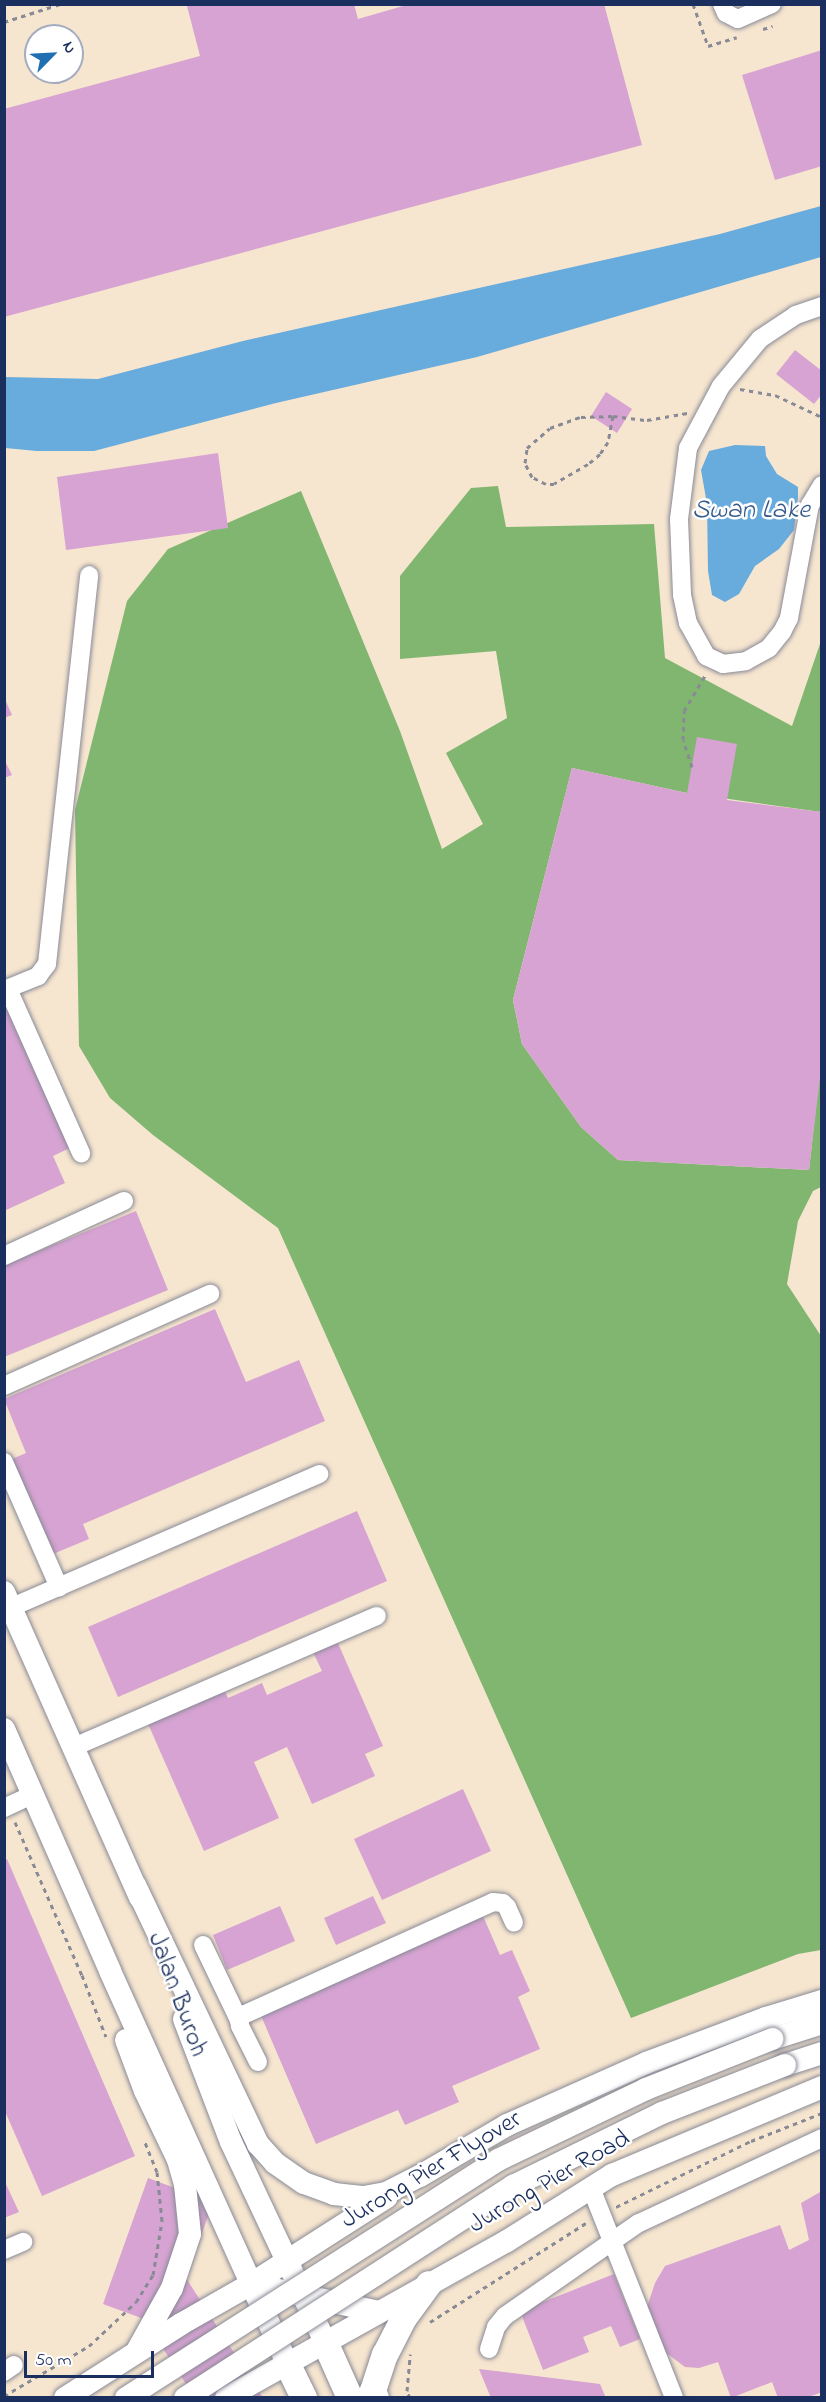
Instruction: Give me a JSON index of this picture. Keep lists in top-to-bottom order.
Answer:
{
  "streets": {
    "highway": ["Jalan Buroh"],
    "main road": ["Jurong Pier Flyover", "Jurong Pier Road"]
  },
  "crossings": [
    ["Jalan Buroh", "Jurong Pier Road"]
  ],
  "water": ["Swan Lake"],
  "scale_bar": "50 m",
  "north": "top right"
}
